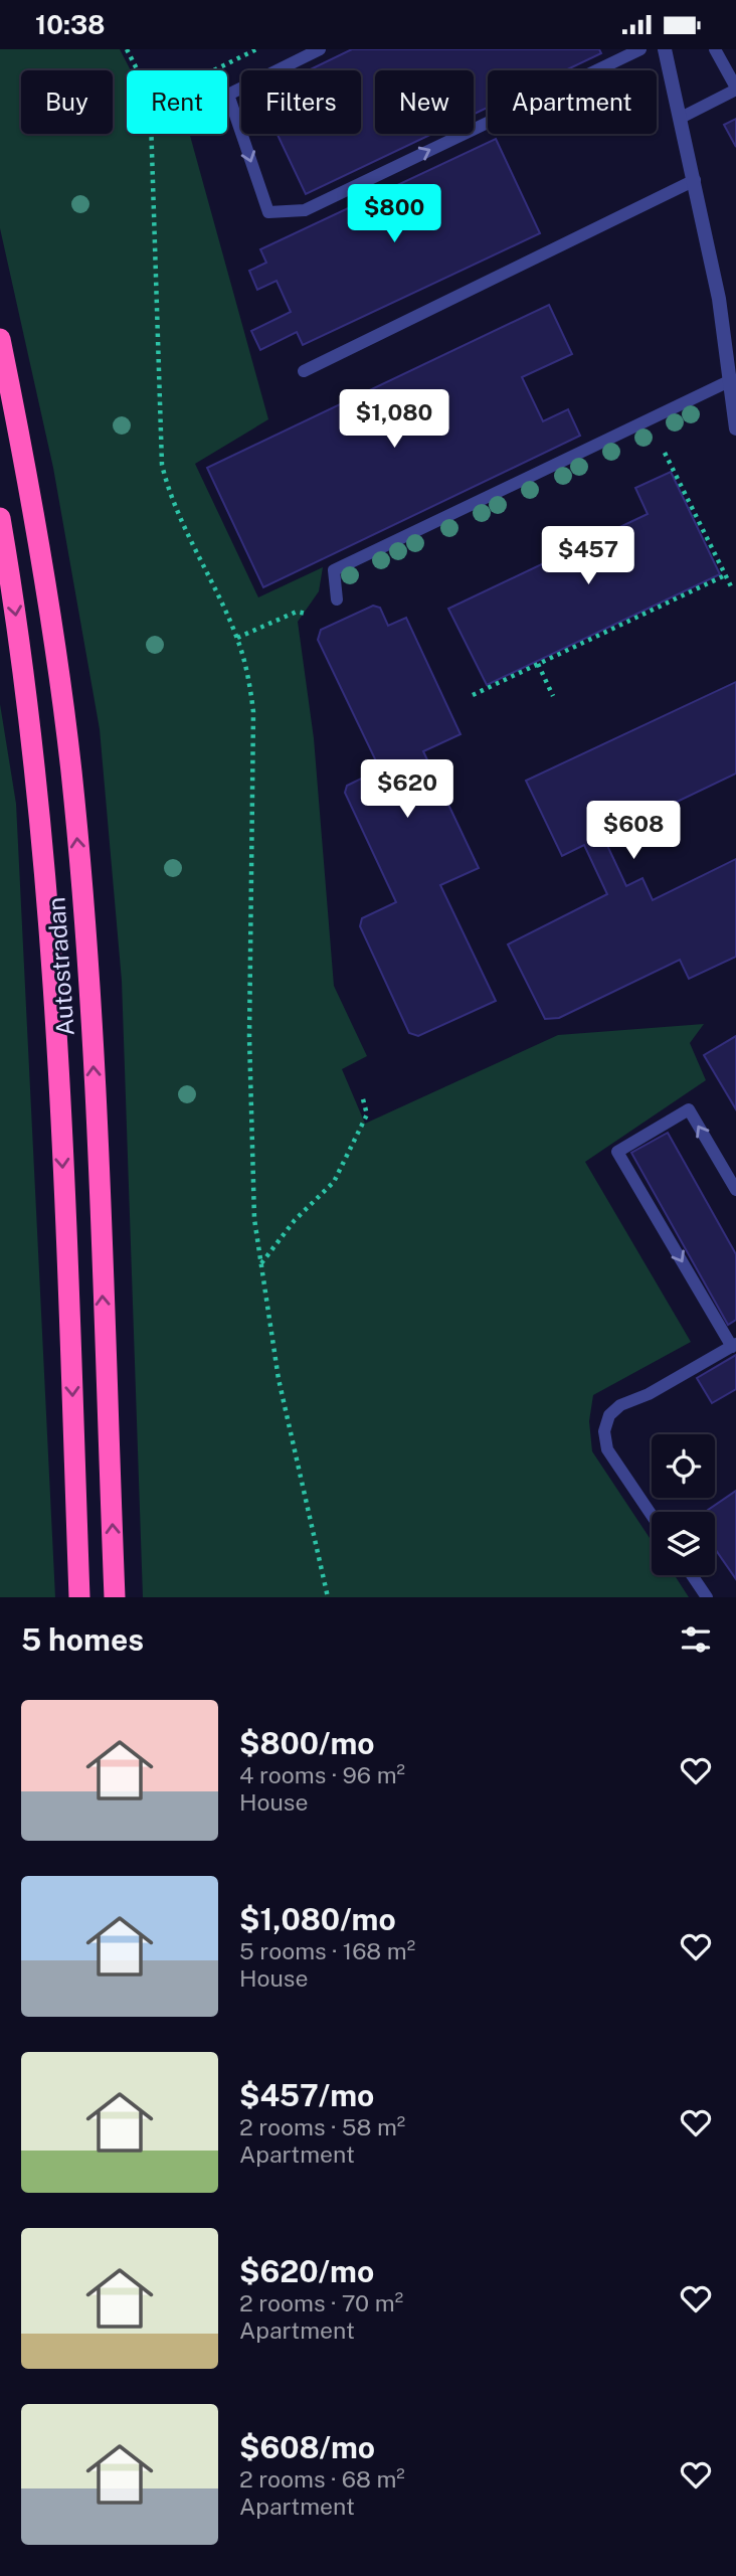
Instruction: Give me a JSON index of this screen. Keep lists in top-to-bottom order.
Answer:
{
  "streets": {
    "highway": ["Autostradan"]
  },
  "page": {
    "status": "10:38",
    "chip": [
      "Buy",
      "Rent",
      "Filters",
      "New",
      "Apartment"
    ],
    "price": [
      "$800",
      "$1,080",
      "$457",
      "$620",
      "$608"
    ],
    "heading": "5 homes",
    "list": [
      {
        "name": "$800/mo",
        "note": "4 rooms · 96 m² · House"
      },
      {
        "name": "$1,080/mo",
        "note": "5 rooms · 168 m² · House"
      },
      {
        "name": "$457/mo",
        "note": "2 rooms · 58 m² · Apartment"
      },
      {
        "name": "$620/mo",
        "note": "2 rooms · 70 m² · Apartment"
      },
      {
        "name": "$608/mo",
        "note": "2 rooms · 68 m² · Apartment"
      }
    ]
  }
}
